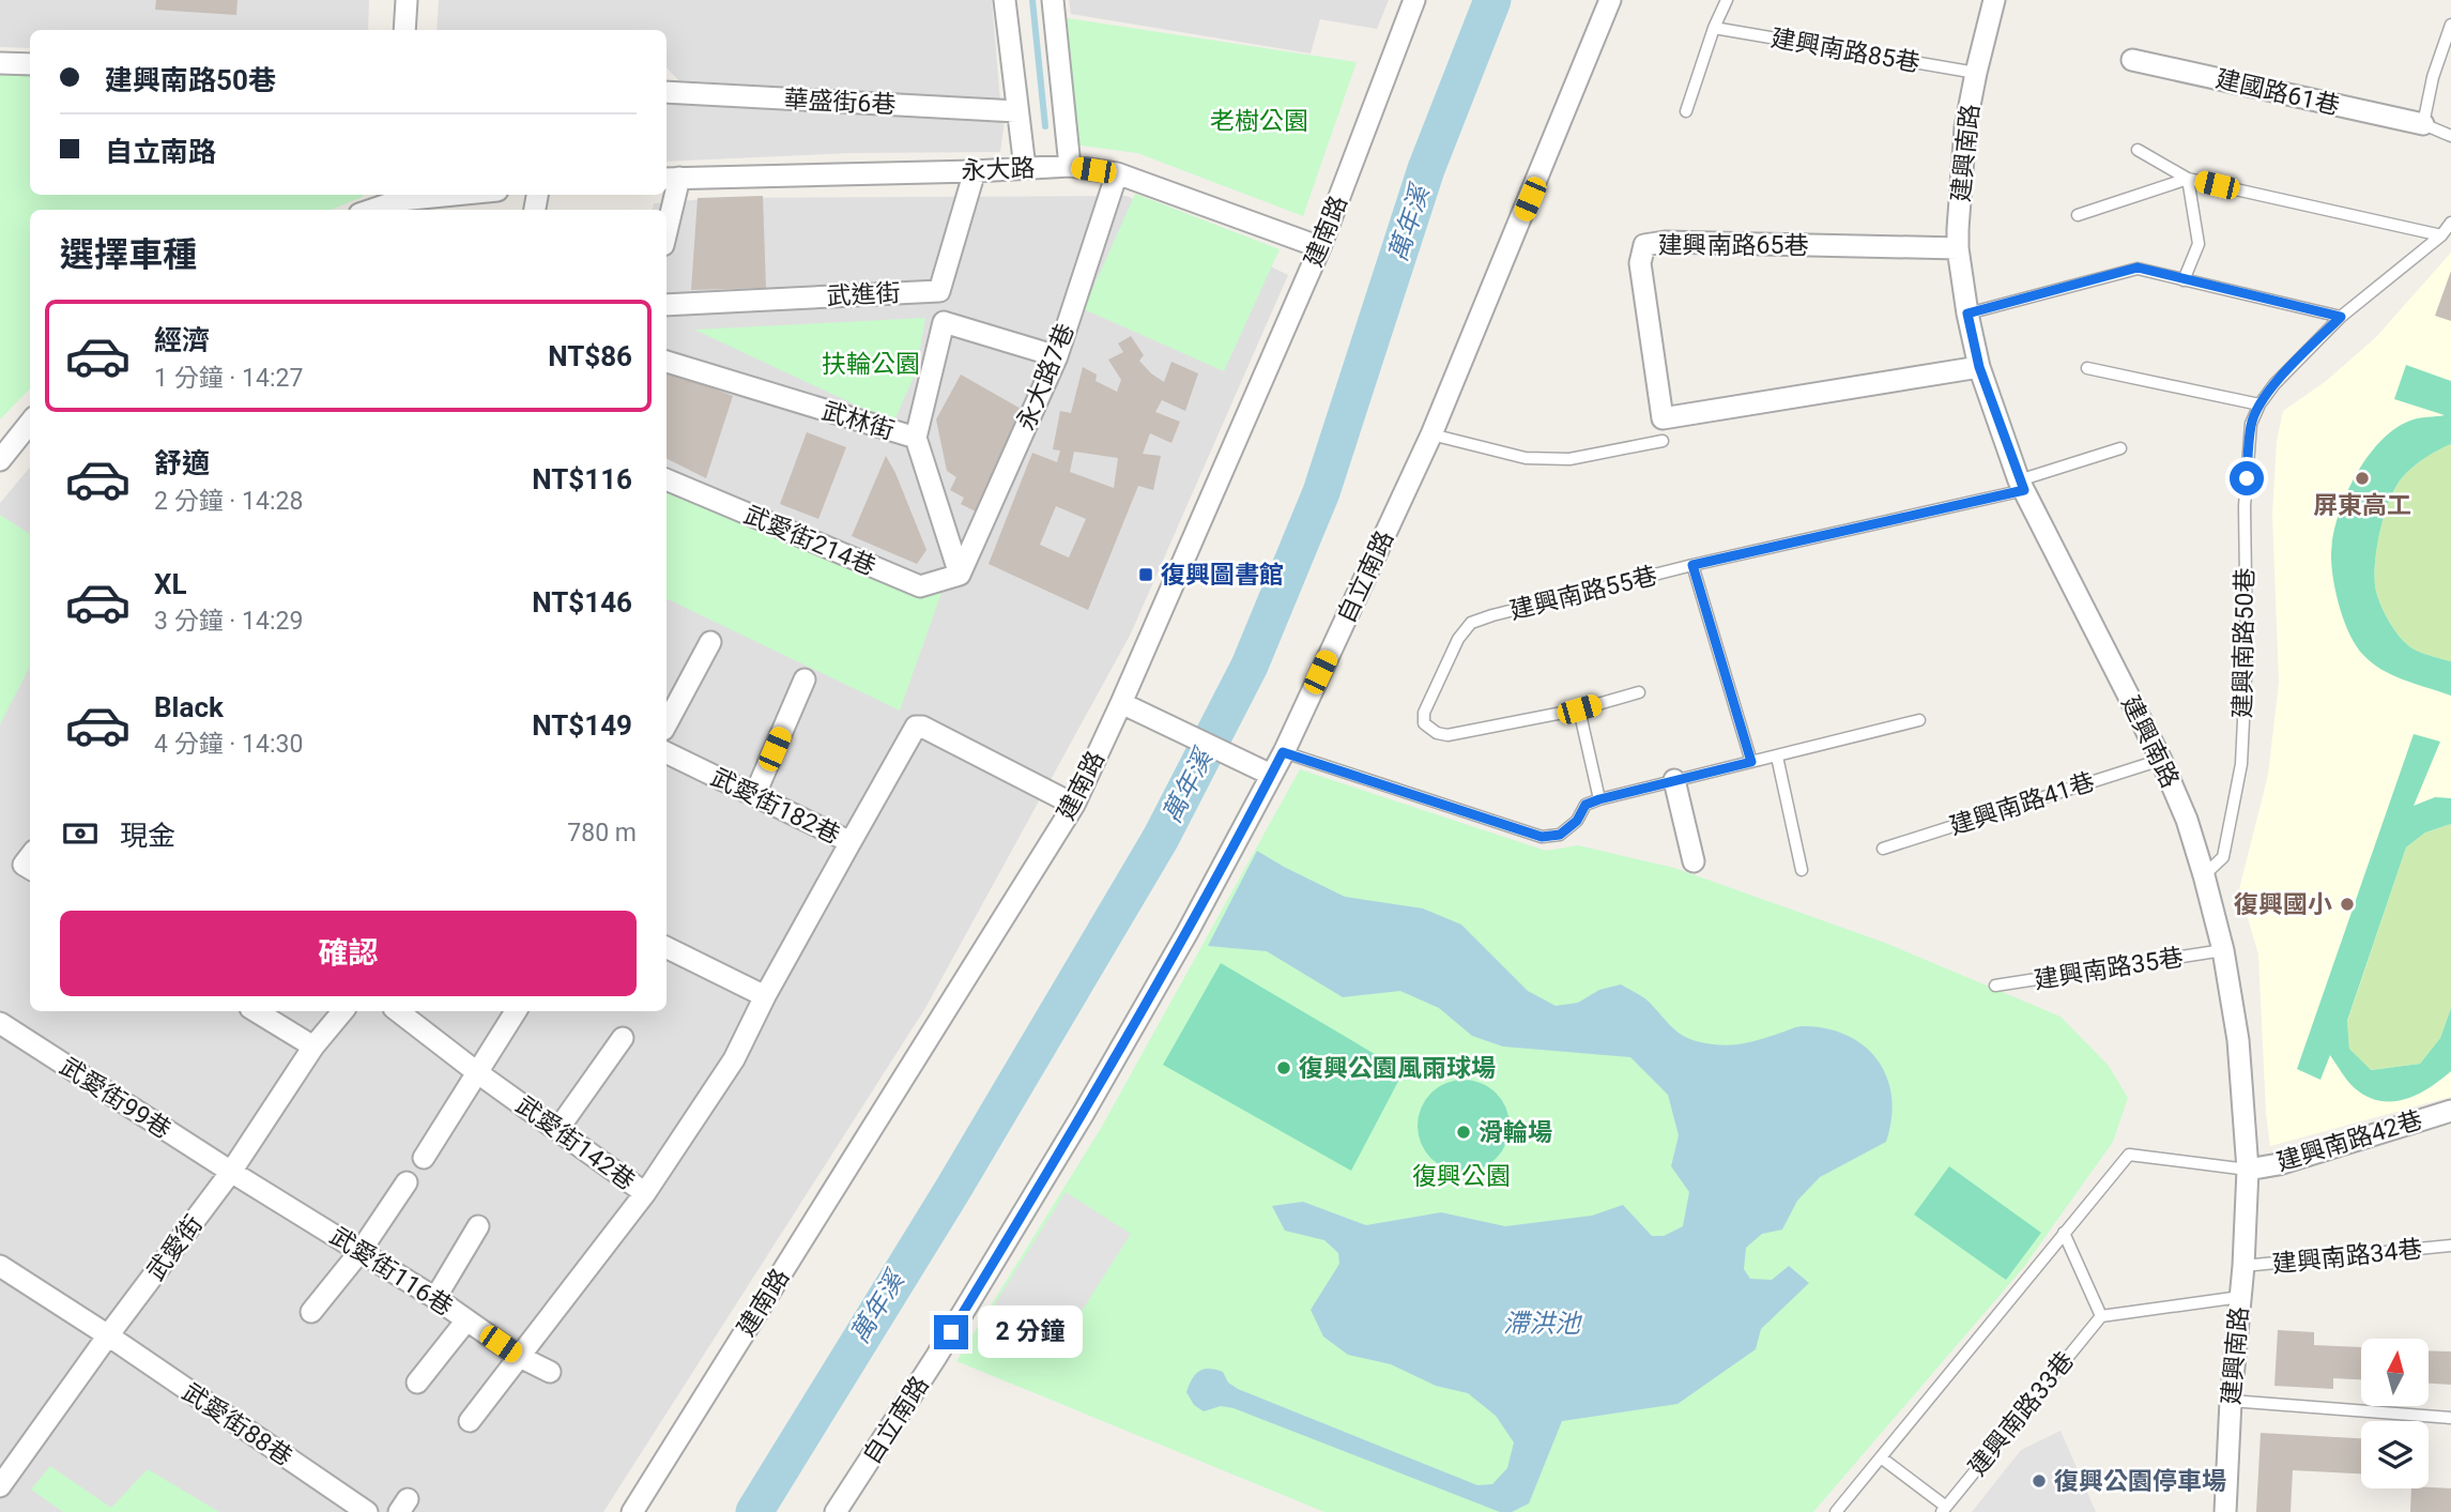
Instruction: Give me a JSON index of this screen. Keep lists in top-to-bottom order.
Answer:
{
  "streets": {
    "street": [
      "建國路61巷",
      "華盛街6巷",
      "建興南路",
      "永大路",
      "建南路",
      "建興南路65巷",
      "武進街",
      "永大路7巷",
      "武林街",
      "武愛街214巷",
      "自立南路",
      "武愛街182巷",
      "武愛街99巷",
      "建興南路42巷",
      "武愛街142巷",
      "武愛街",
      "武愛街116巷",
      "武愛街88巷"
    ],
    "lane": [
      "建興南路85巷",
      "建興南路55巷",
      "建興南路50巷",
      "建興南路41巷",
      "建興南路35巷",
      "建興南路34巷",
      "建興南路33巷"
    ]
  },
  "crossings": [
    ["建興南路85巷", "建興南路"],
    ["建興南路", "建興南路65巷"],
    ["建興南路", "建興南路55巷"],
    ["建興南路", "建興南路50巷"],
    ["建興南路", "建興南路41巷"],
    ["建興南路", "建興南路35巷"],
    ["建興南路", "建興南路42巷"],
    ["建興南路", "建興南路34巷"],
    ["永大路", "建南路"],
    ["永大路", "永大路7巷"],
    ["永大路7巷", "武林街"],
    ["永大路7巷", "武愛街214巷"],
    ["武林街", "武愛街214巷"],
    ["武愛街182巷", "武愛街142巷"],
    ["武愛街99巷", "武愛街"],
    ["武愛街99巷", "武愛街116巷"],
    ["武愛街", "武愛街116巷"],
    ["武愛街", "武愛街88巷"]
  ],
  "water": ["萬年溪", "滯洪池"],
  "parks": ["老樹公園", "扶輪公園", "復興公園"],
  "places": {
    "other": [
      "屏東高工",
      "復興國小",
      "復興公園風雨球場",
      "滑輪場",
      "復興公園停車場"
    ],
    "transit": ["復興圖書館"]
  },
  "north": "top",
  "page": {
    "banner": ["建興南路50巷", "自立南路"],
    "heading": "選擇車種",
    "list": [
      {
        "name": "經濟",
        "note": "1 分鐘 · 14:27",
        "value": "NT$86"
      },
      {
        "name": "舒適",
        "note": "2 分鐘 · 14:28",
        "value": "NT$116"
      },
      {
        "name": "XL",
        "note": "3 分鐘 · 14:29",
        "value": "NT$146"
      },
      {
        "name": "Black",
        "note": "4 分鐘 · 14:30",
        "value": "NT$149"
      }
    ],
    "pay": ["現金", "780 m"],
    "buttons": "確認",
    "bubble": "2 分鐘"
  }
}
